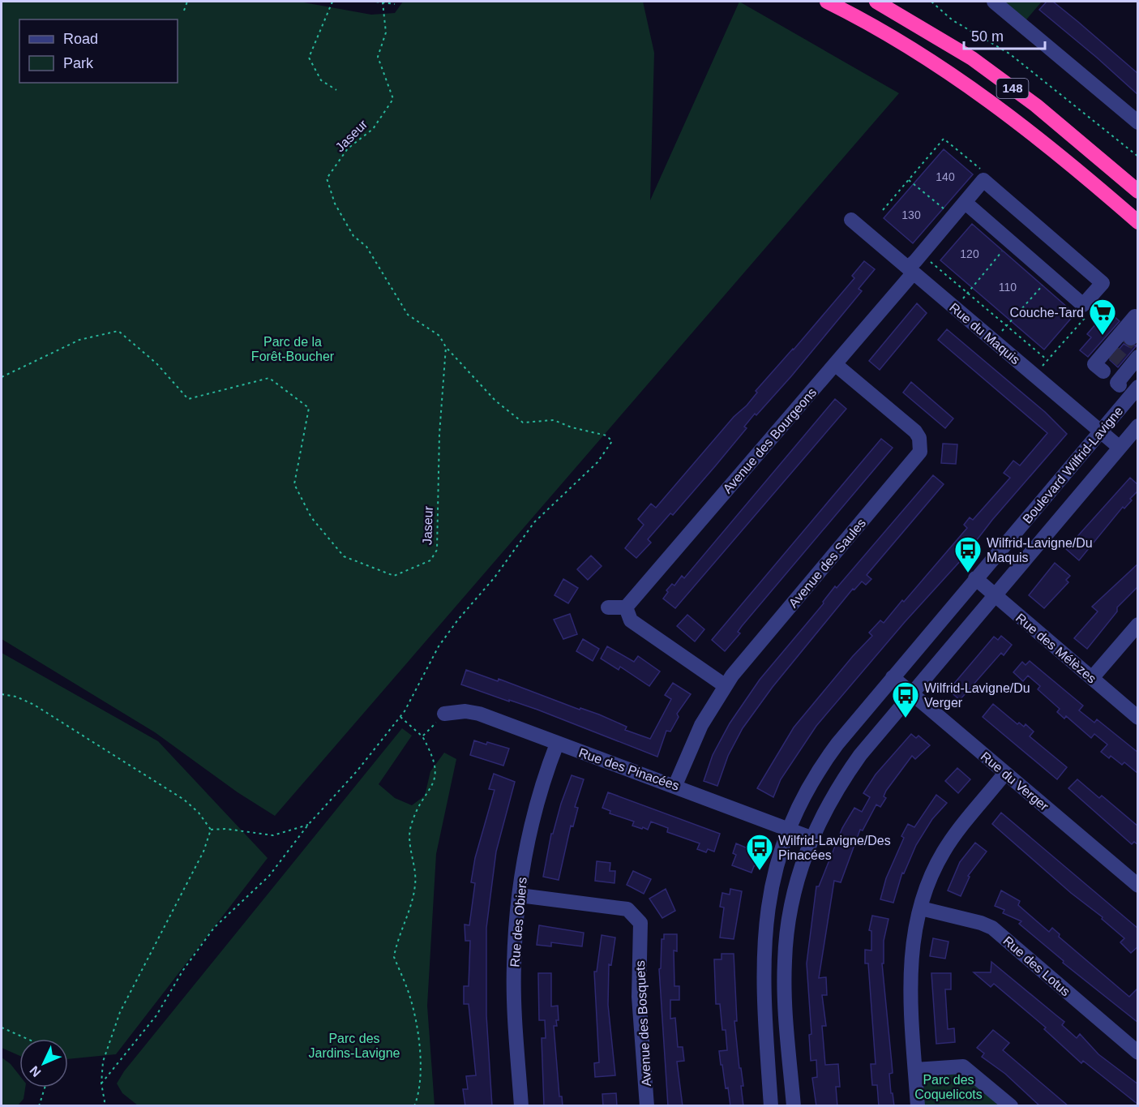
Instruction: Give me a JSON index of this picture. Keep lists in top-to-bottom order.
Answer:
{
  "streets": {
    "highway": ["148"],
    "street": [
      "Rue du Maquis",
      "Avenue des Bourgeons",
      "Boulevard Wilfrid-Lavigne",
      "Avenue des Saules",
      "Rue des Mélèzes",
      "Rue des Pinacées",
      "Rue du Verger",
      "Rue des Obiers",
      "Rue des Lotus",
      "Avenue des Bosquets"
    ],
    "path": ["Jaseur"]
  },
  "crossings": [
    ["Rue du Maquis", "Avenue des Bourgeons"],
    ["Rue du Maquis", "Boulevard Wilfrid-Lavigne"],
    ["Avenue des Bourgeons", "Avenue des Saules"],
    ["Boulevard Wilfrid-Lavigne", "Rue des Mélèzes"],
    ["Boulevard Wilfrid-Lavigne", "Rue des Pinacées"],
    ["Boulevard Wilfrid-Lavigne", "Rue du Verger"],
    ["Avenue des Saules", "Rue des Pinacées"],
    ["Rue des Pinacées", "Rue des Obiers"],
    ["Rue des Obiers", "Avenue des Bosquets"]
  ],
  "parks": ["Parc de la Forêt-Boucher", "Parc des Jardins-Lavigne", "Parc des Coquelicots"],
  "places": {
    "supermarket": ["Couche-Tard"],
    "bus stop": ["Wilfrid-Lavigne/Du Maquis", "Wilfrid-Lavigne/Du Verger", "Wilfrid-Lavigne/Des Pinacées"]
  },
  "house_numbers": [
    "140",
    "130",
    "120",
    "110"
  ],
  "legend": ["Road", "Park"],
  "scale_bar": "50 m",
  "north": "bottom left"
}
